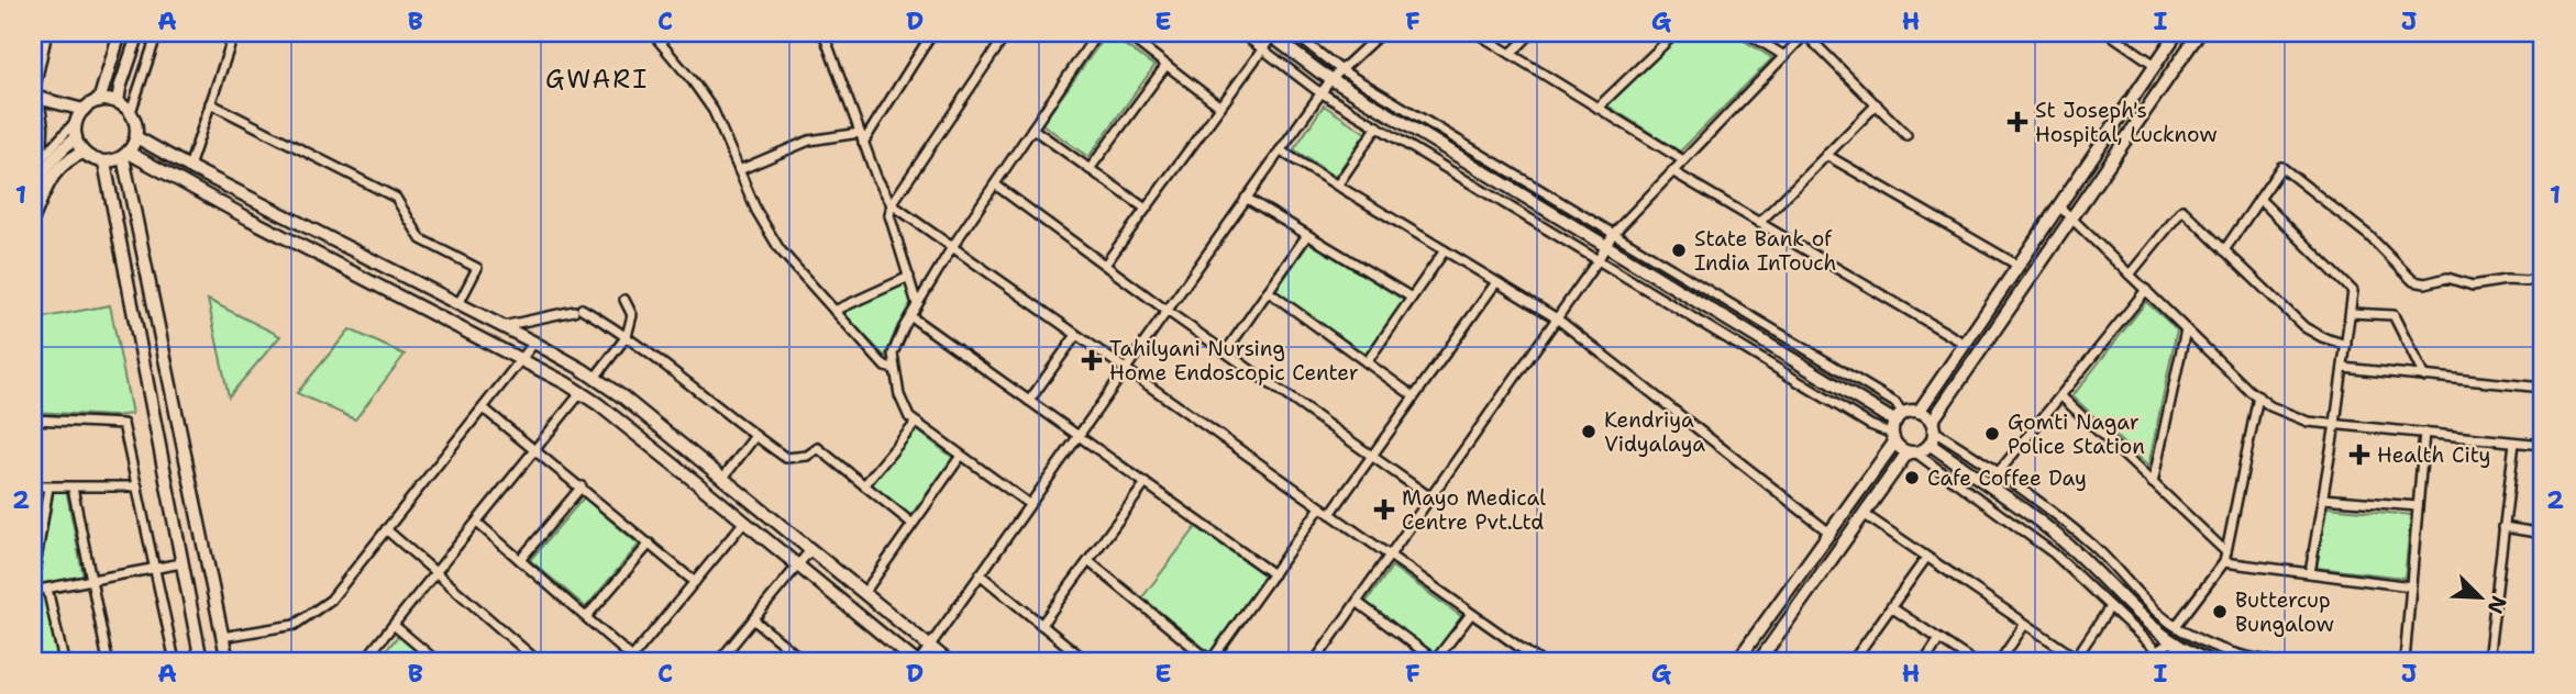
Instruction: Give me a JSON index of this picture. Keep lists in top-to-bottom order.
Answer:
{
  "districts": ["GWARI"],
  "places": {
    "health": [
      "St Joseph's Hospital, Lucknow",
      "Tahilyani Nursing Home Endoscopic Center",
      "Health City",
      "Mayo Medical Centre Pvt.Ltd"
    ],
    "other": [
      "State Bank of India InTouch",
      "Kendriya Vidyalaya",
      "Gomti Nagar Police Station",
      "Cafe Coffee Day",
      "Buttercup Bungalow"
    ]
  },
  "north": "bottom right",
  "grid": {
    "columns": [
      "A",
      "B",
      "C",
      "D",
      "E",
      "F",
      "G",
      "H",
      "I",
      "J"
    ],
    "rows": ["1", "2"]
  }
}
